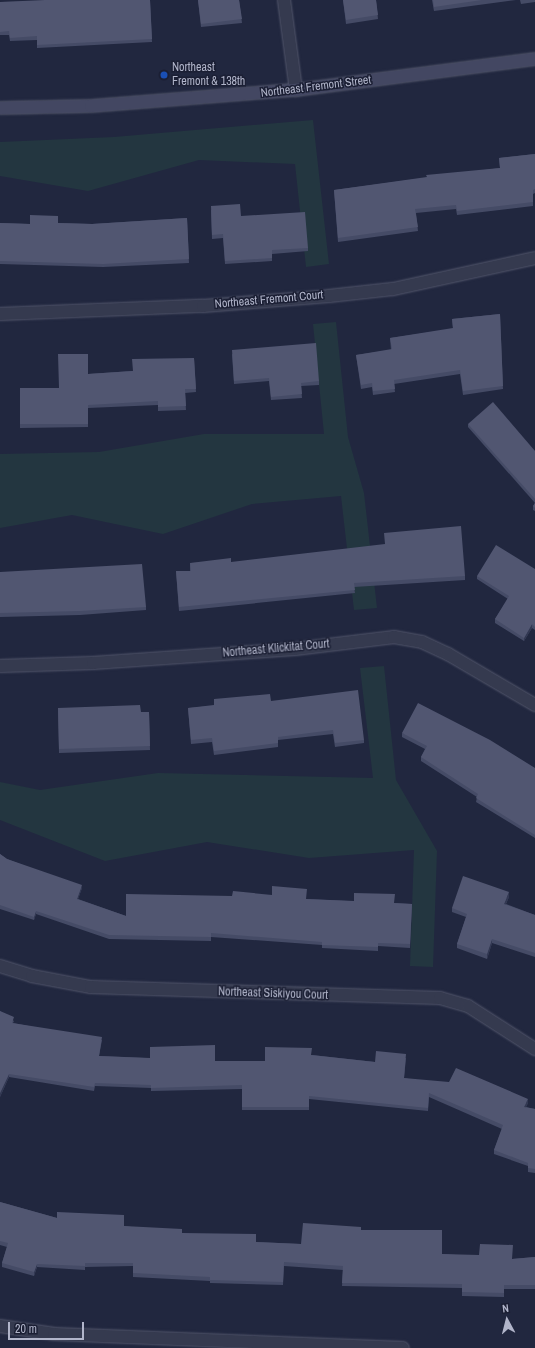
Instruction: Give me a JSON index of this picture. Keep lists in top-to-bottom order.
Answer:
{
  "streets": {
    "street": [
      "Northeast Fremont Street",
      "Northeast Fremont Court",
      "Northeast Klickitat Court",
      "Northeast Siskiyou Court"
    ]
  },
  "places": ["Northeast Fremont & 138th"],
  "scale_bar": "20 m",
  "north": "top"
}
